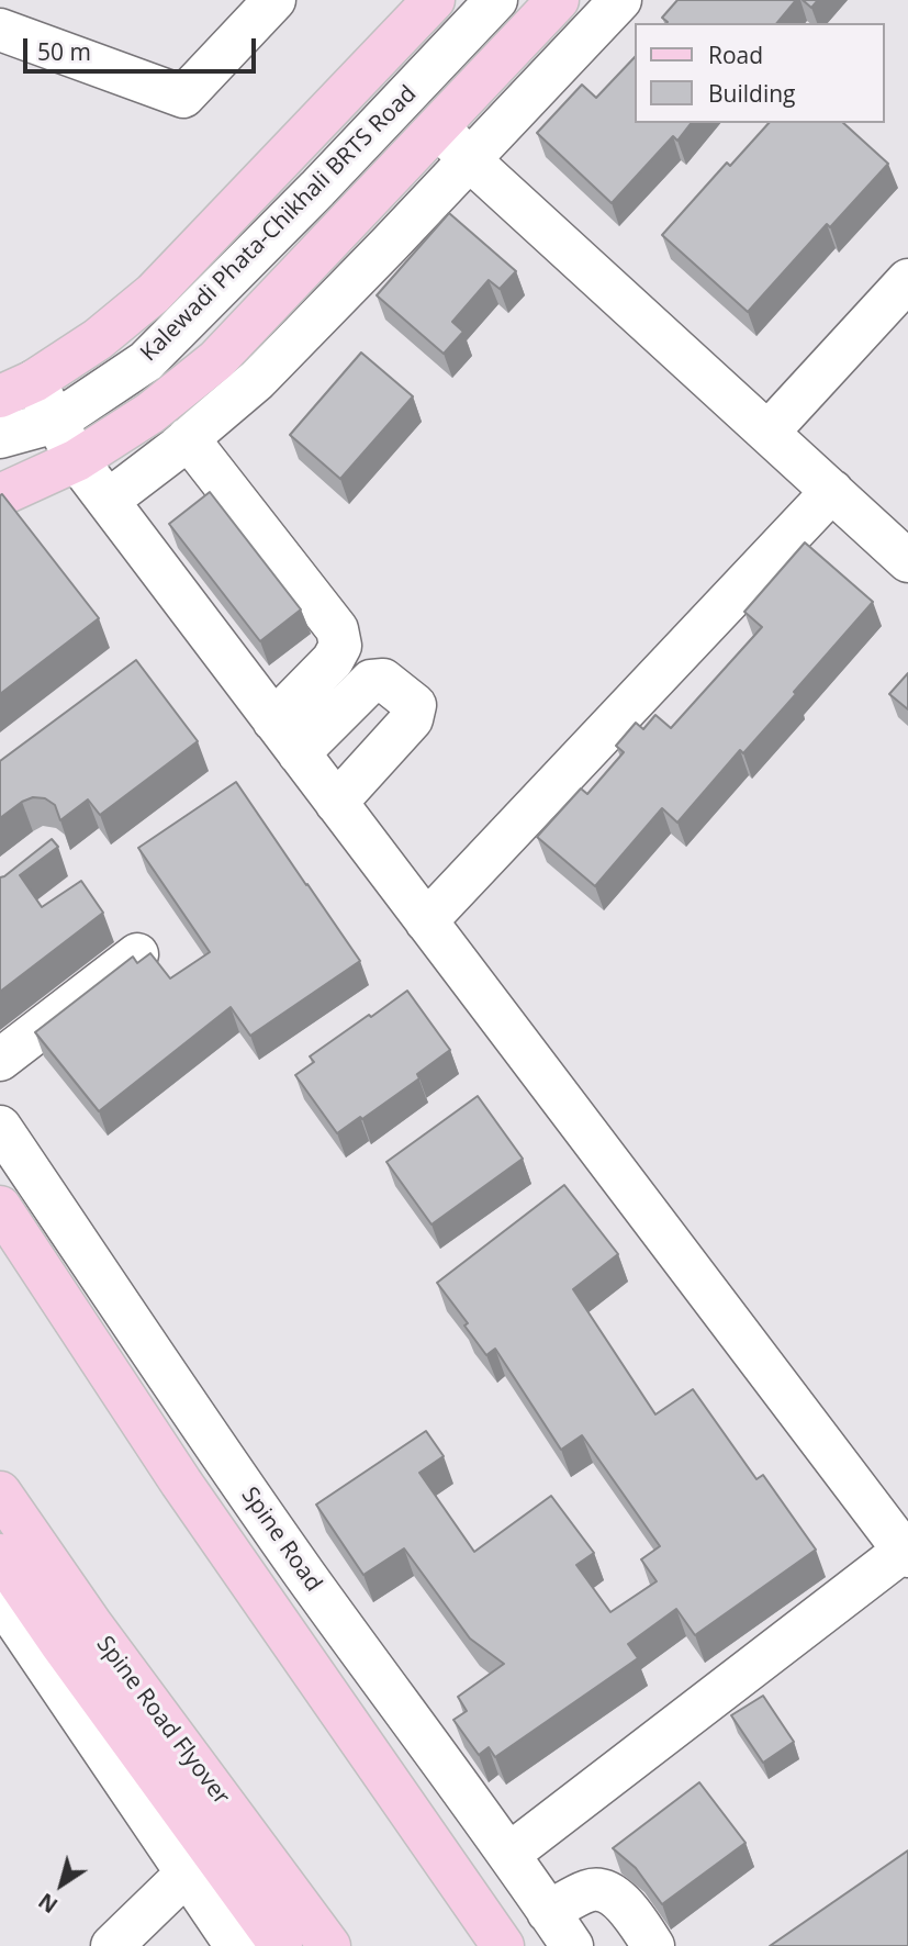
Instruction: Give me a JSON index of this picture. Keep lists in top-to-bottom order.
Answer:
{
  "streets": {
    "main road": ["Spine Road Flyover"],
    "street": ["Kalewadi Phata-Chikhali BRTS Road", "Spine Road"]
  },
  "legend": ["Road", "Building"],
  "scale_bar": "50 m",
  "north": "bottom left"
}
